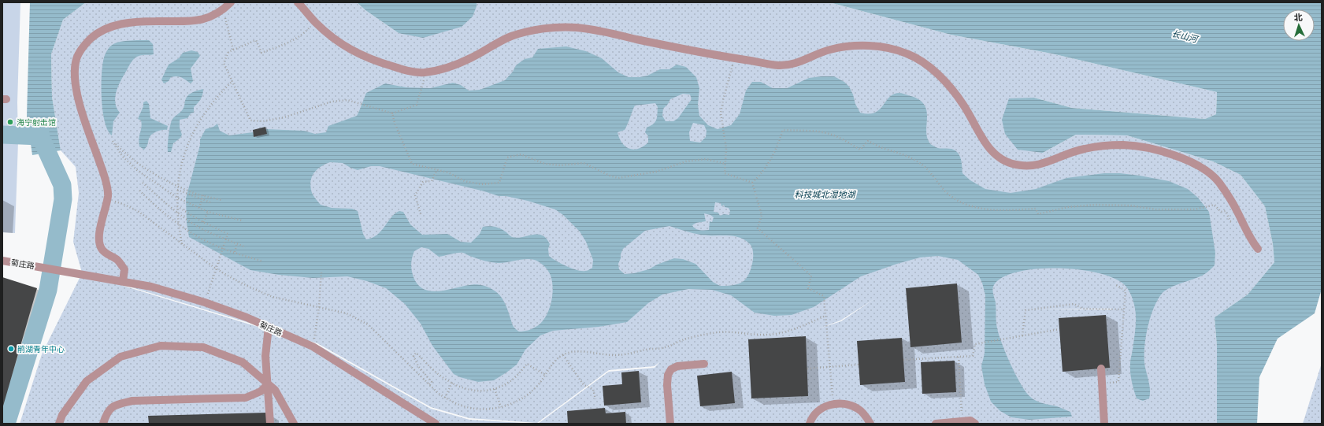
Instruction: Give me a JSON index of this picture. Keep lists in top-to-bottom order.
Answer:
{
  "streets": {
    "street": ["菊庄路"]
  },
  "water": ["长山河", "科技城北湿地湖"],
  "places": ["海宁射击馆", "鹃湖青年中心"],
  "north": "top"
}
